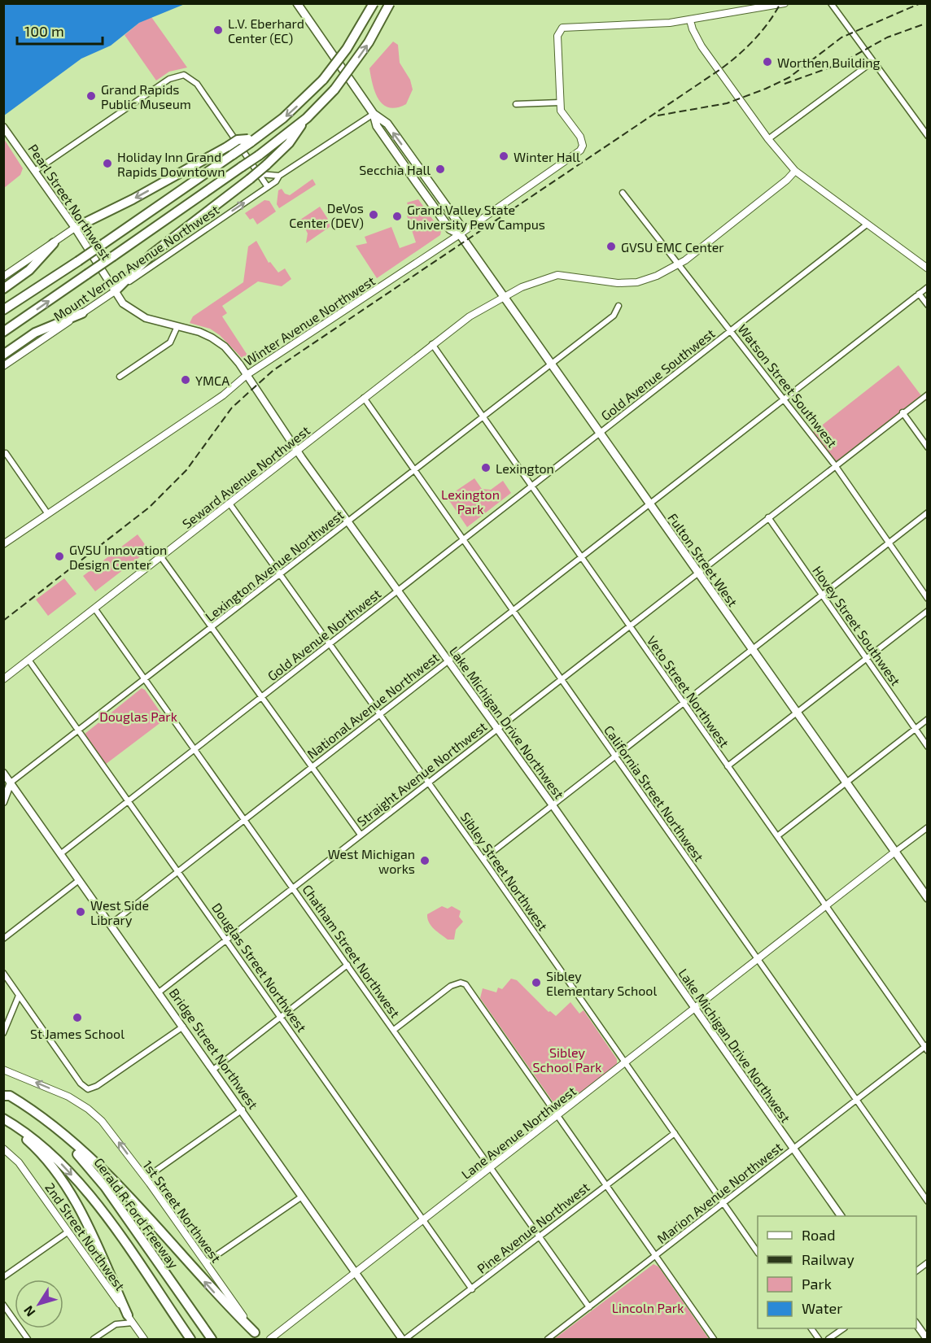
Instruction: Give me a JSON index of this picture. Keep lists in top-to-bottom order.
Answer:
{
  "streets": {
    "highway": ["Gerald R Ford Freeway"],
    "main road": [
      "Pearl Street Northwest",
      "Fulton Street West",
      "Lake Michigan Drive Northwest",
      "Bridge Street Northwest"
    ],
    "street": [
      "Mount Vernon Avenue Northwest",
      "Winter Avenue Northwest",
      "Gold Avenue Southwest",
      "Watson Street Southwest",
      "Seward Avenue Northwest",
      "Lexington Avenue Northwest",
      "Hovey Street Southwest",
      "Gold Avenue Northwest",
      "Veto Street Northwest",
      "National Avenue Northwest",
      "Straight Avenue Northwest",
      "California Street Northwest",
      "Sibley Street Northwest",
      "Chatham Street Northwest",
      "Douglas Street Northwest",
      "Lane Avenue Northwest",
      "Marion Avenue Northwest",
      "1st Street Northwest",
      "Pine Avenue Northwest",
      "2nd Street Northwest"
    ]
  },
  "crossings": [
    ["Pearl Street Northwest", "Mount Vernon Avenue Northwest"],
    ["Pearl Street Northwest", "Lake Michigan Drive Northwest"],
    ["Mount Vernon Avenue Northwest", "Fulton Street West"],
    ["Mount Vernon Avenue Northwest", "Lake Michigan Drive Northwest"],
    ["Winter Avenue Northwest", "Fulton Street West"],
    ["Winter Avenue Northwest", "Lake Michigan Drive Northwest"],
    ["Gold Avenue Southwest", "Watson Street Southwest"],
    ["Gold Avenue Southwest", "Fulton Street West"],
    ["Gold Avenue Southwest", "Gold Avenue Northwest"],
    ["Watson Street Southwest", "Seward Avenue Northwest"],
    ["Watson Street Southwest", "National Avenue Northwest"],
    ["Watson Street Southwest", "Straight Avenue Northwest"],
    ["Seward Avenue Northwest", "Fulton Street West"],
    ["Seward Avenue Northwest", "Veto Street Northwest"],
    ["Seward Avenue Northwest", "Lake Michigan Drive Northwest"],
    ["Seward Avenue Northwest", "California Street Northwest"],
    ["Seward Avenue Northwest", "Sibley Street Northwest"],
    ["Seward Avenue Northwest", "Chatham Street Northwest"],
    ["Seward Avenue Northwest", "Douglas Street Northwest"],
    ["Fulton Street West", "Lexington Avenue Northwest"],
    ["Fulton Street West", "Gold Avenue Northwest"],
    ["Fulton Street West", "National Avenue Northwest"],
    ["Fulton Street West", "Straight Avenue Northwest"],
    ["Fulton Street West", "Lane Avenue Northwest"],
    ["Lexington Avenue Northwest", "Veto Street Northwest"],
    ["Lexington Avenue Northwest", "Lake Michigan Drive Northwest"],
    ["Lexington Avenue Northwest", "California Street Northwest"],
    ["Lexington Avenue Northwest", "Sibley Street Northwest"],
    ["Lexington Avenue Northwest", "Chatham Street Northwest"],
    ["Lexington Avenue Northwest", "Douglas Street Northwest"],
    ["Lexington Avenue Northwest", "Bridge Street Northwest"],
    ["Hovey Street Southwest", "Straight Avenue Northwest"],
    ["Gold Avenue Northwest", "Veto Street Northwest"],
    ["Gold Avenue Northwest", "Lake Michigan Drive Northwest"],
    ["Gold Avenue Northwest", "California Street Northwest"],
    ["Gold Avenue Northwest", "Sibley Street Northwest"],
    ["Gold Avenue Northwest", "Chatham Street Northwest"],
    ["Gold Avenue Northwest", "Douglas Street Northwest"],
    ["Gold Avenue Northwest", "Bridge Street Northwest"],
    ["Veto Street Northwest", "National Avenue Northwest"],
    ["Veto Street Northwest", "Straight Avenue Northwest"],
    ["Veto Street Northwest", "Lane Avenue Northwest"],
    ["Veto Street Northwest", "Marion Avenue Northwest"],
    ["National Avenue Northwest", "Lake Michigan Drive Northwest"],
    ["National Avenue Northwest", "California Street Northwest"],
    ["National Avenue Northwest", "Sibley Street Northwest"],
    ["National Avenue Northwest", "Chatham Street Northwest"],
    ["National Avenue Northwest", "Douglas Street Northwest"],
    ["National Avenue Northwest", "Bridge Street Northwest"],
    ["Lake Michigan Drive Northwest", "Straight Avenue Northwest"],
    ["Lake Michigan Drive Northwest", "Lane Avenue Northwest"],
    ["Lake Michigan Drive Northwest", "Marion Avenue Northwest"],
    ["Straight Avenue Northwest", "California Street Northwest"],
    ["Straight Avenue Northwest", "Sibley Street Northwest"],
    ["Straight Avenue Northwest", "Chatham Street Northwest"],
    ["Straight Avenue Northwest", "Douglas Street Northwest"],
    ["Straight Avenue Northwest", "Bridge Street Northwest"],
    ["California Street Northwest", "Lane Avenue Northwest"],
    ["California Street Northwest", "Marion Avenue Northwest"],
    ["Sibley Street Northwest", "Lane Avenue Northwest"],
    ["Sibley Street Northwest", "Marion Avenue Northwest"],
    ["Sibley Street Northwest", "Pine Avenue Northwest"],
    ["Chatham Street Northwest", "Lane Avenue Northwest"],
    ["Chatham Street Northwest", "Marion Avenue Northwest"],
    ["Chatham Street Northwest", "Pine Avenue Northwest"],
    ["Douglas Street Northwest", "Lane Avenue Northwest"],
    ["Douglas Street Northwest", "Pine Avenue Northwest"],
    ["Bridge Street Northwest", "Lane Avenue Northwest"],
    ["Bridge Street Northwest", "Pine Avenue Northwest"]
  ],
  "one_way": ["Mount Vernon Avenue Northwest", "1st Street Northwest"],
  "parks": [
    "Lexington Park",
    "Douglas Park",
    "Sibley School Park",
    "Lincoln Park"
  ],
  "places": [
    "L.V. Eberhard Center (EC)",
    "Worthen Building",
    "Grand Rapids Public Museum",
    "Winter Hall",
    "Holiday Inn Grand Rapids Downtown",
    "Secchia Hall",
    "DeVos Center (DEV)",
    "Grand Valley State University Pew Campus",
    "GVSU EMC Center",
    "YMCA",
    "Lexington",
    "GVSU Innovation Design Center",
    "West Michigan works",
    "West Side Library",
    "Sibley Elementary School",
    "St James School"
  ],
  "legend": [
    "Road",
    "Railway",
    "Park",
    "Water"
  ],
  "scale_bar": "100 m",
  "north": "bottom left"
}
